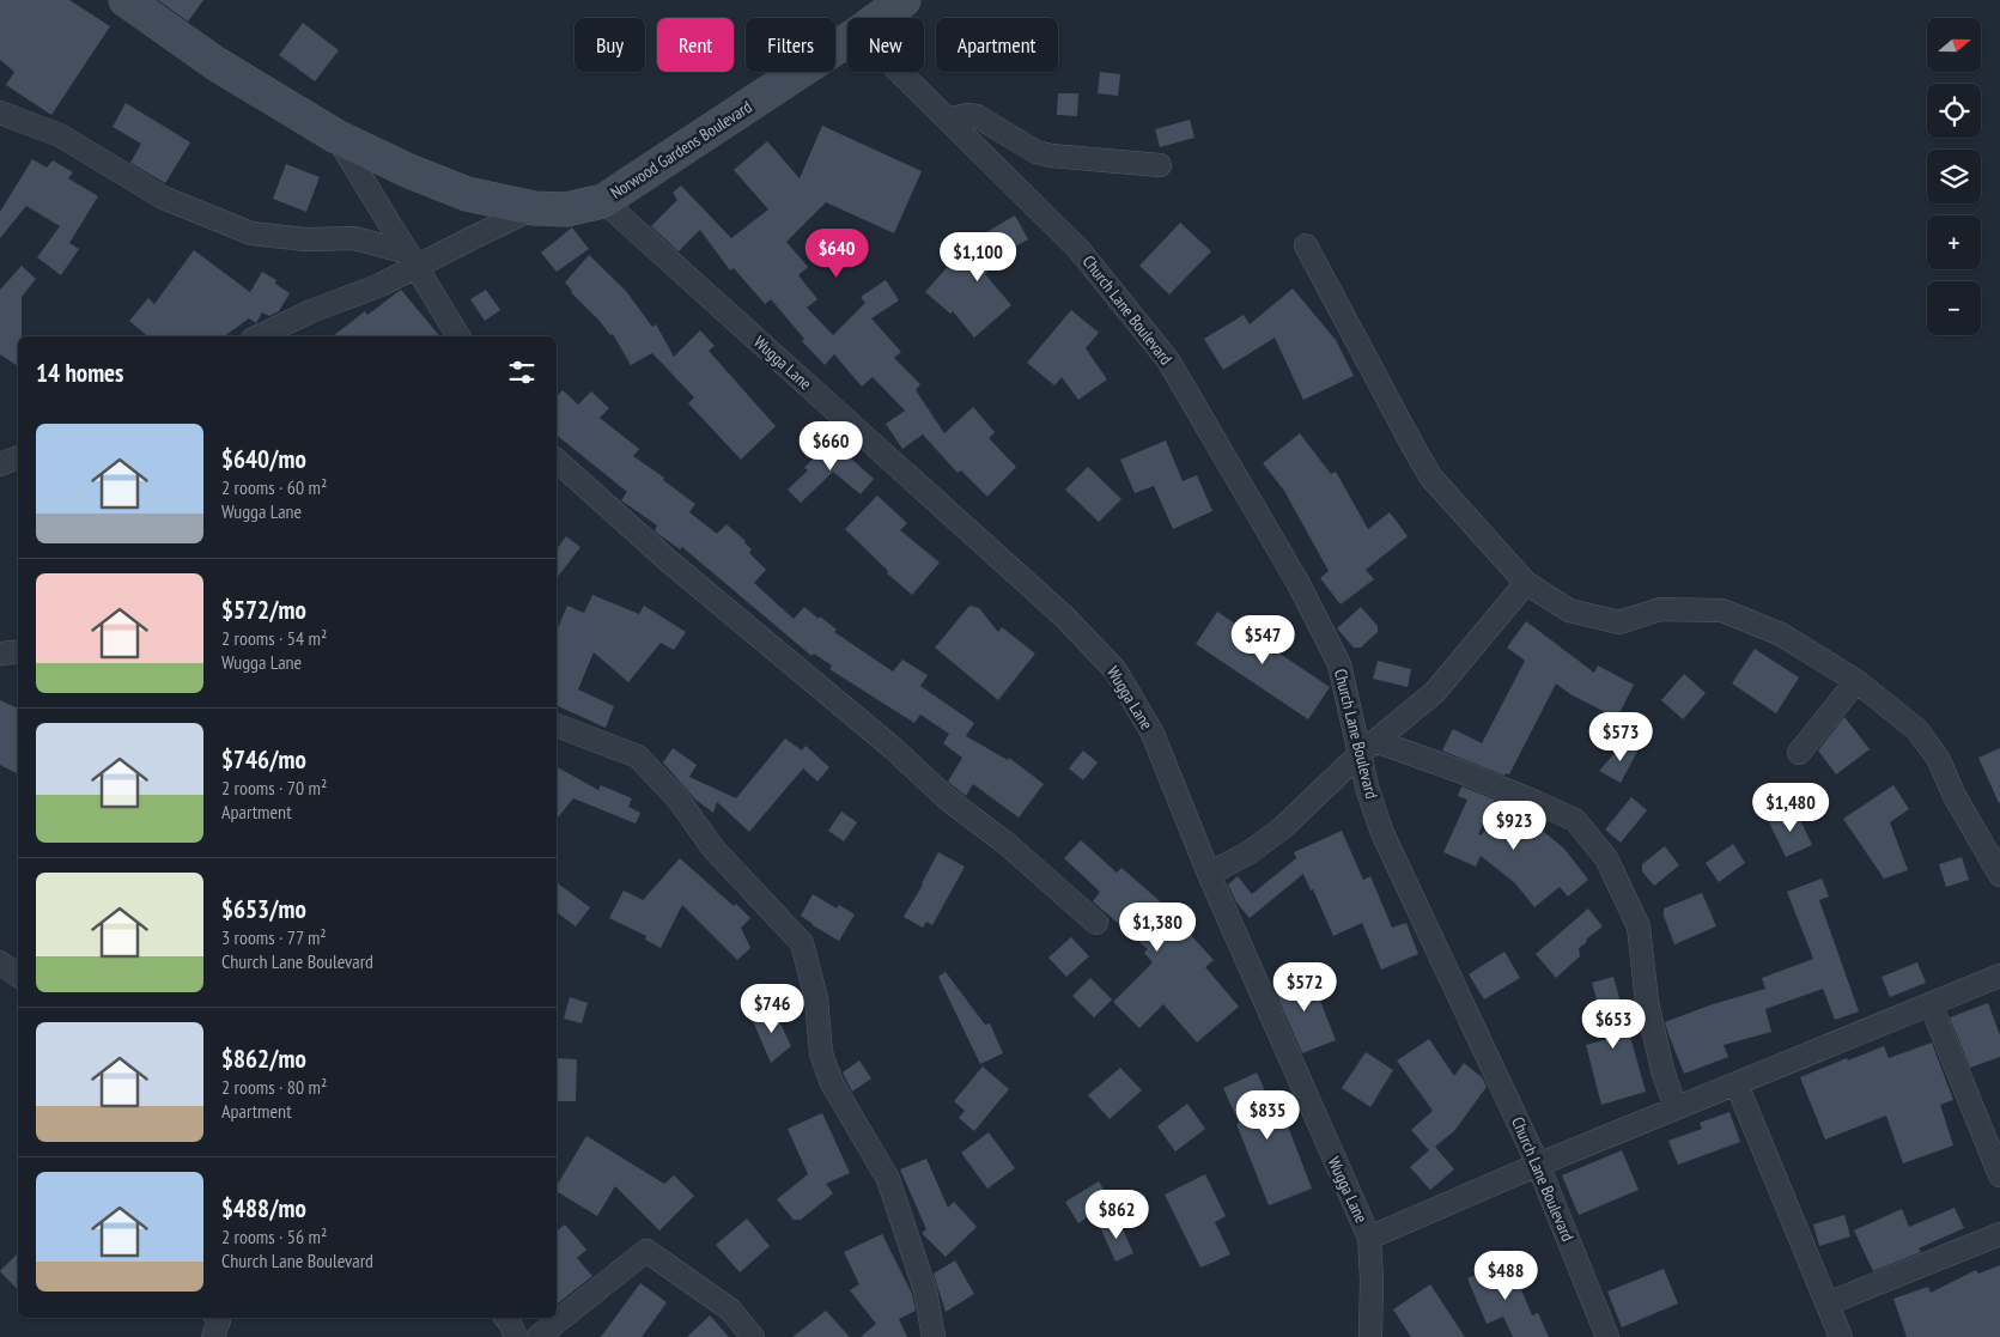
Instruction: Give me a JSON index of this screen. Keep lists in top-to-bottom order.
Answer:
{
  "streets": {
    "street": ["Norwood Gardens Boulevard", "Church Lane Boulevard", "Wugga Lane"]
  },
  "crossings": [
    ["Norwood Gardens Boulevard", "Wugga Lane"]
  ],
  "north": "right",
  "page": {
    "map_buttons": ["+", "−"],
    "chip": [
      "Buy",
      "Rent",
      "Filters",
      "New",
      "Apartment"
    ],
    "price": [
      "$640",
      "$1,100",
      "$660",
      "$547",
      "$573",
      "$1,480",
      "$923",
      "$1,380",
      "$572",
      "$746",
      "$653",
      "$835",
      "$862",
      "$488"
    ],
    "heading": "14 homes",
    "list": [
      {
        "name": "$640/mo",
        "note": "2 rooms · 60 m² · Wugga Lane"
      },
      {
        "name": "$572/mo",
        "note": "2 rooms · 54 m² · Wugga Lane"
      },
      {
        "name": "$746/mo",
        "note": "2 rooms · 70 m² · Apartment"
      },
      {
        "name": "$653/mo",
        "note": "3 rooms · 77 m² · Church Lane Boulevard"
      },
      {
        "name": "$862/mo",
        "note": "2 rooms · 80 m² · Apartment"
      },
      {
        "name": "$488/mo",
        "note": "2 rooms · 56 m² · Church Lane Boulevard"
      }
    ]
  }
}
